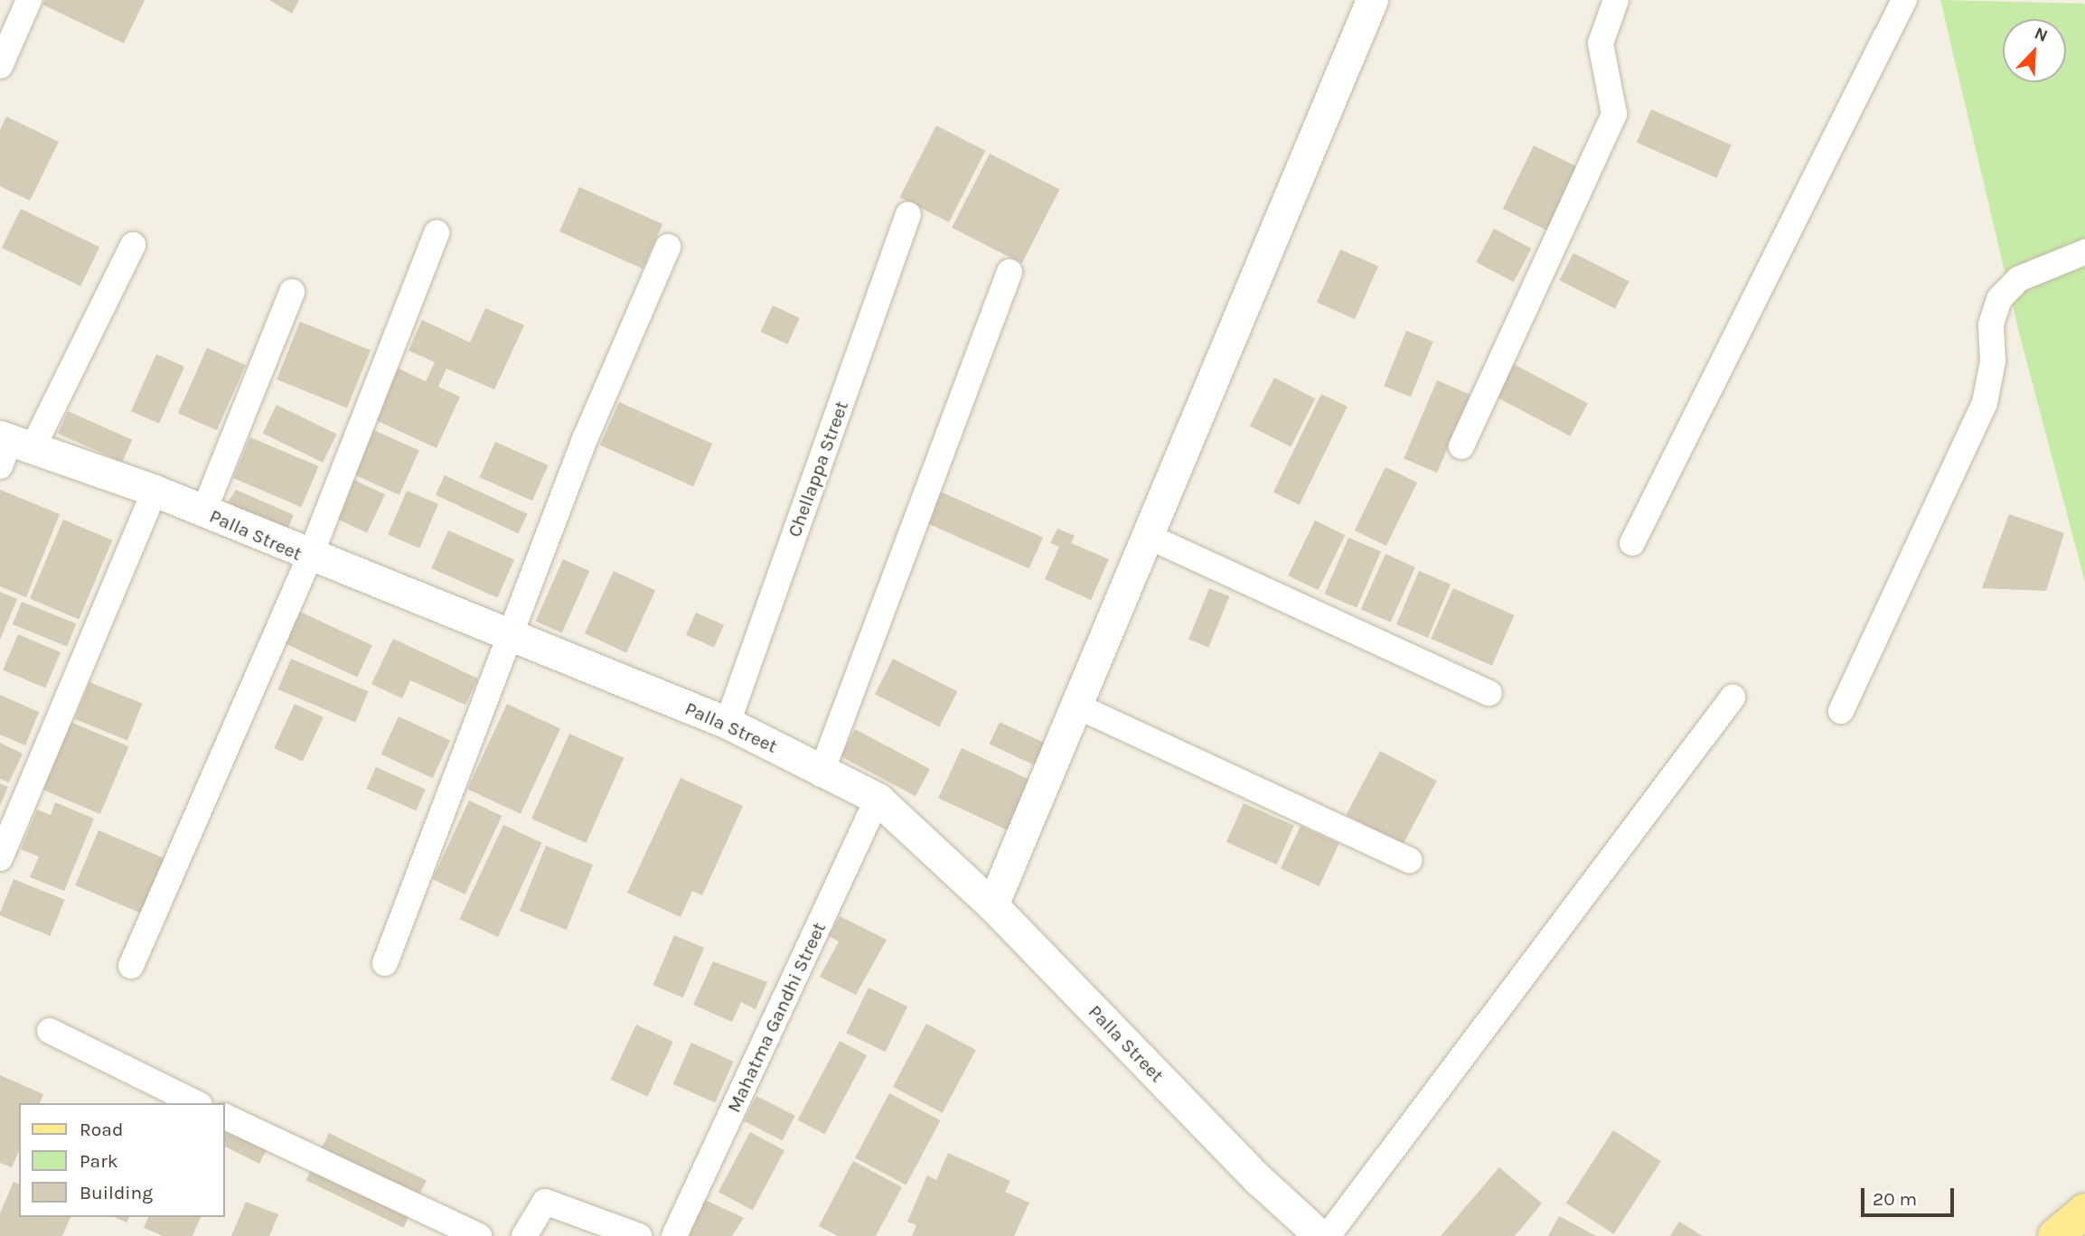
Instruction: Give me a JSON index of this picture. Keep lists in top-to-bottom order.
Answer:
{
  "streets": {
    "street": ["Chellappa Street", "Palla Street", "Mahatma Gandhi Street"]
  },
  "crossings": [
    ["Chellappa Street", "Palla Street"],
    ["Palla Street", "Mahatma Gandhi Street"]
  ],
  "legend": ["Road", "Park", "Building"],
  "scale_bar": "20 m",
  "north": "top right"
}
